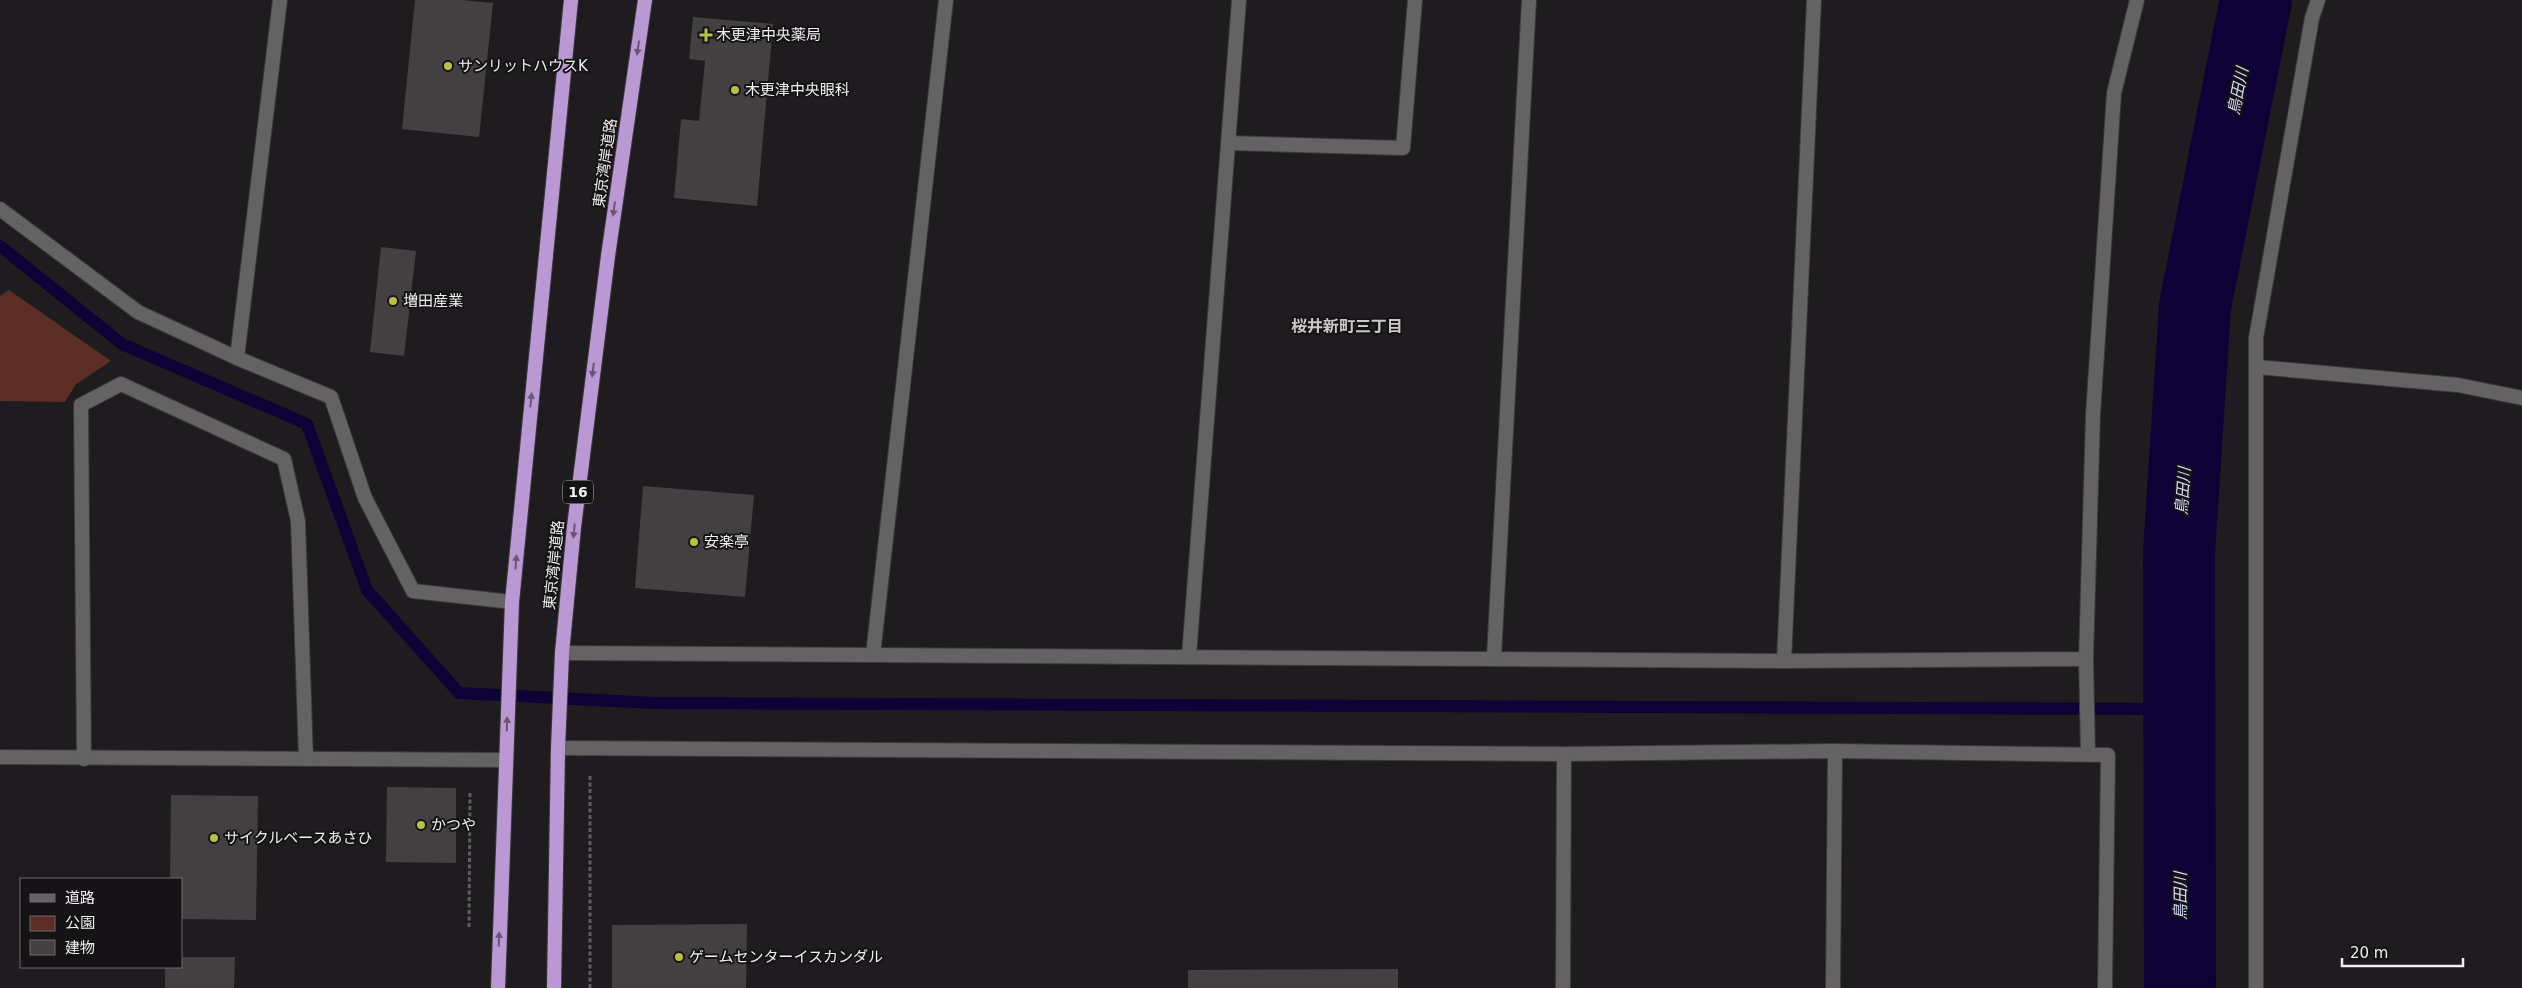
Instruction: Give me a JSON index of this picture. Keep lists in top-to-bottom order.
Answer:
{
  "streets": {
    "highway": ["東京湾岸道路", "16"]
  },
  "districts": ["桜井新町三丁目"],
  "water": ["鳥田川"],
  "places": {
    "health": ["木更津中央薬局"],
    "other": [
      "サンリットハウスK",
      "木更津中央眼科",
      "増田産業",
      "安楽亭",
      "かつや",
      "サイクルベースあさひ",
      "ゲームセンターイスカンダル"
    ]
  },
  "legend": ["道路", "公園", "建物"],
  "scale_bar": "20 m"
}
